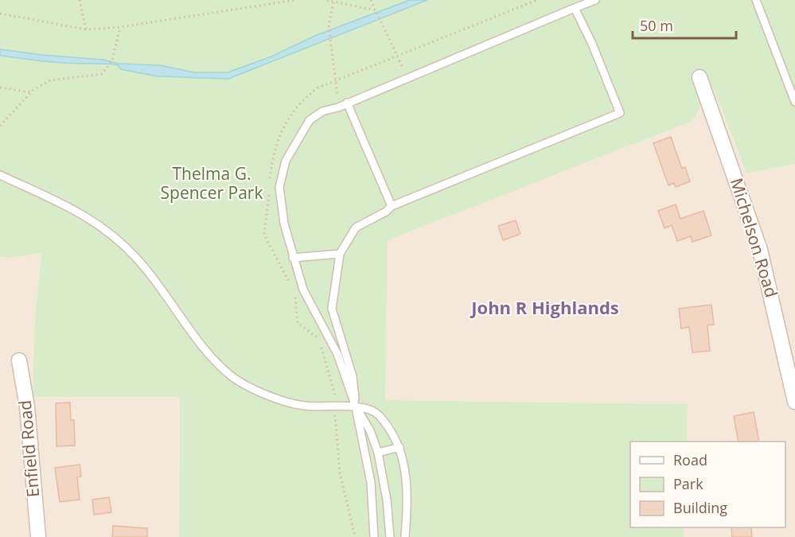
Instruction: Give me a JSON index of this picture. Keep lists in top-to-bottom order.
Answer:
{
  "streets": {
    "street": ["Michelson Road", "Enfield Road"]
  },
  "districts": ["John R Highlands"],
  "parks": ["Thelma G. Spencer Park"],
  "legend": ["Road", "Park", "Building"],
  "scale_bar": "50 m"
}
